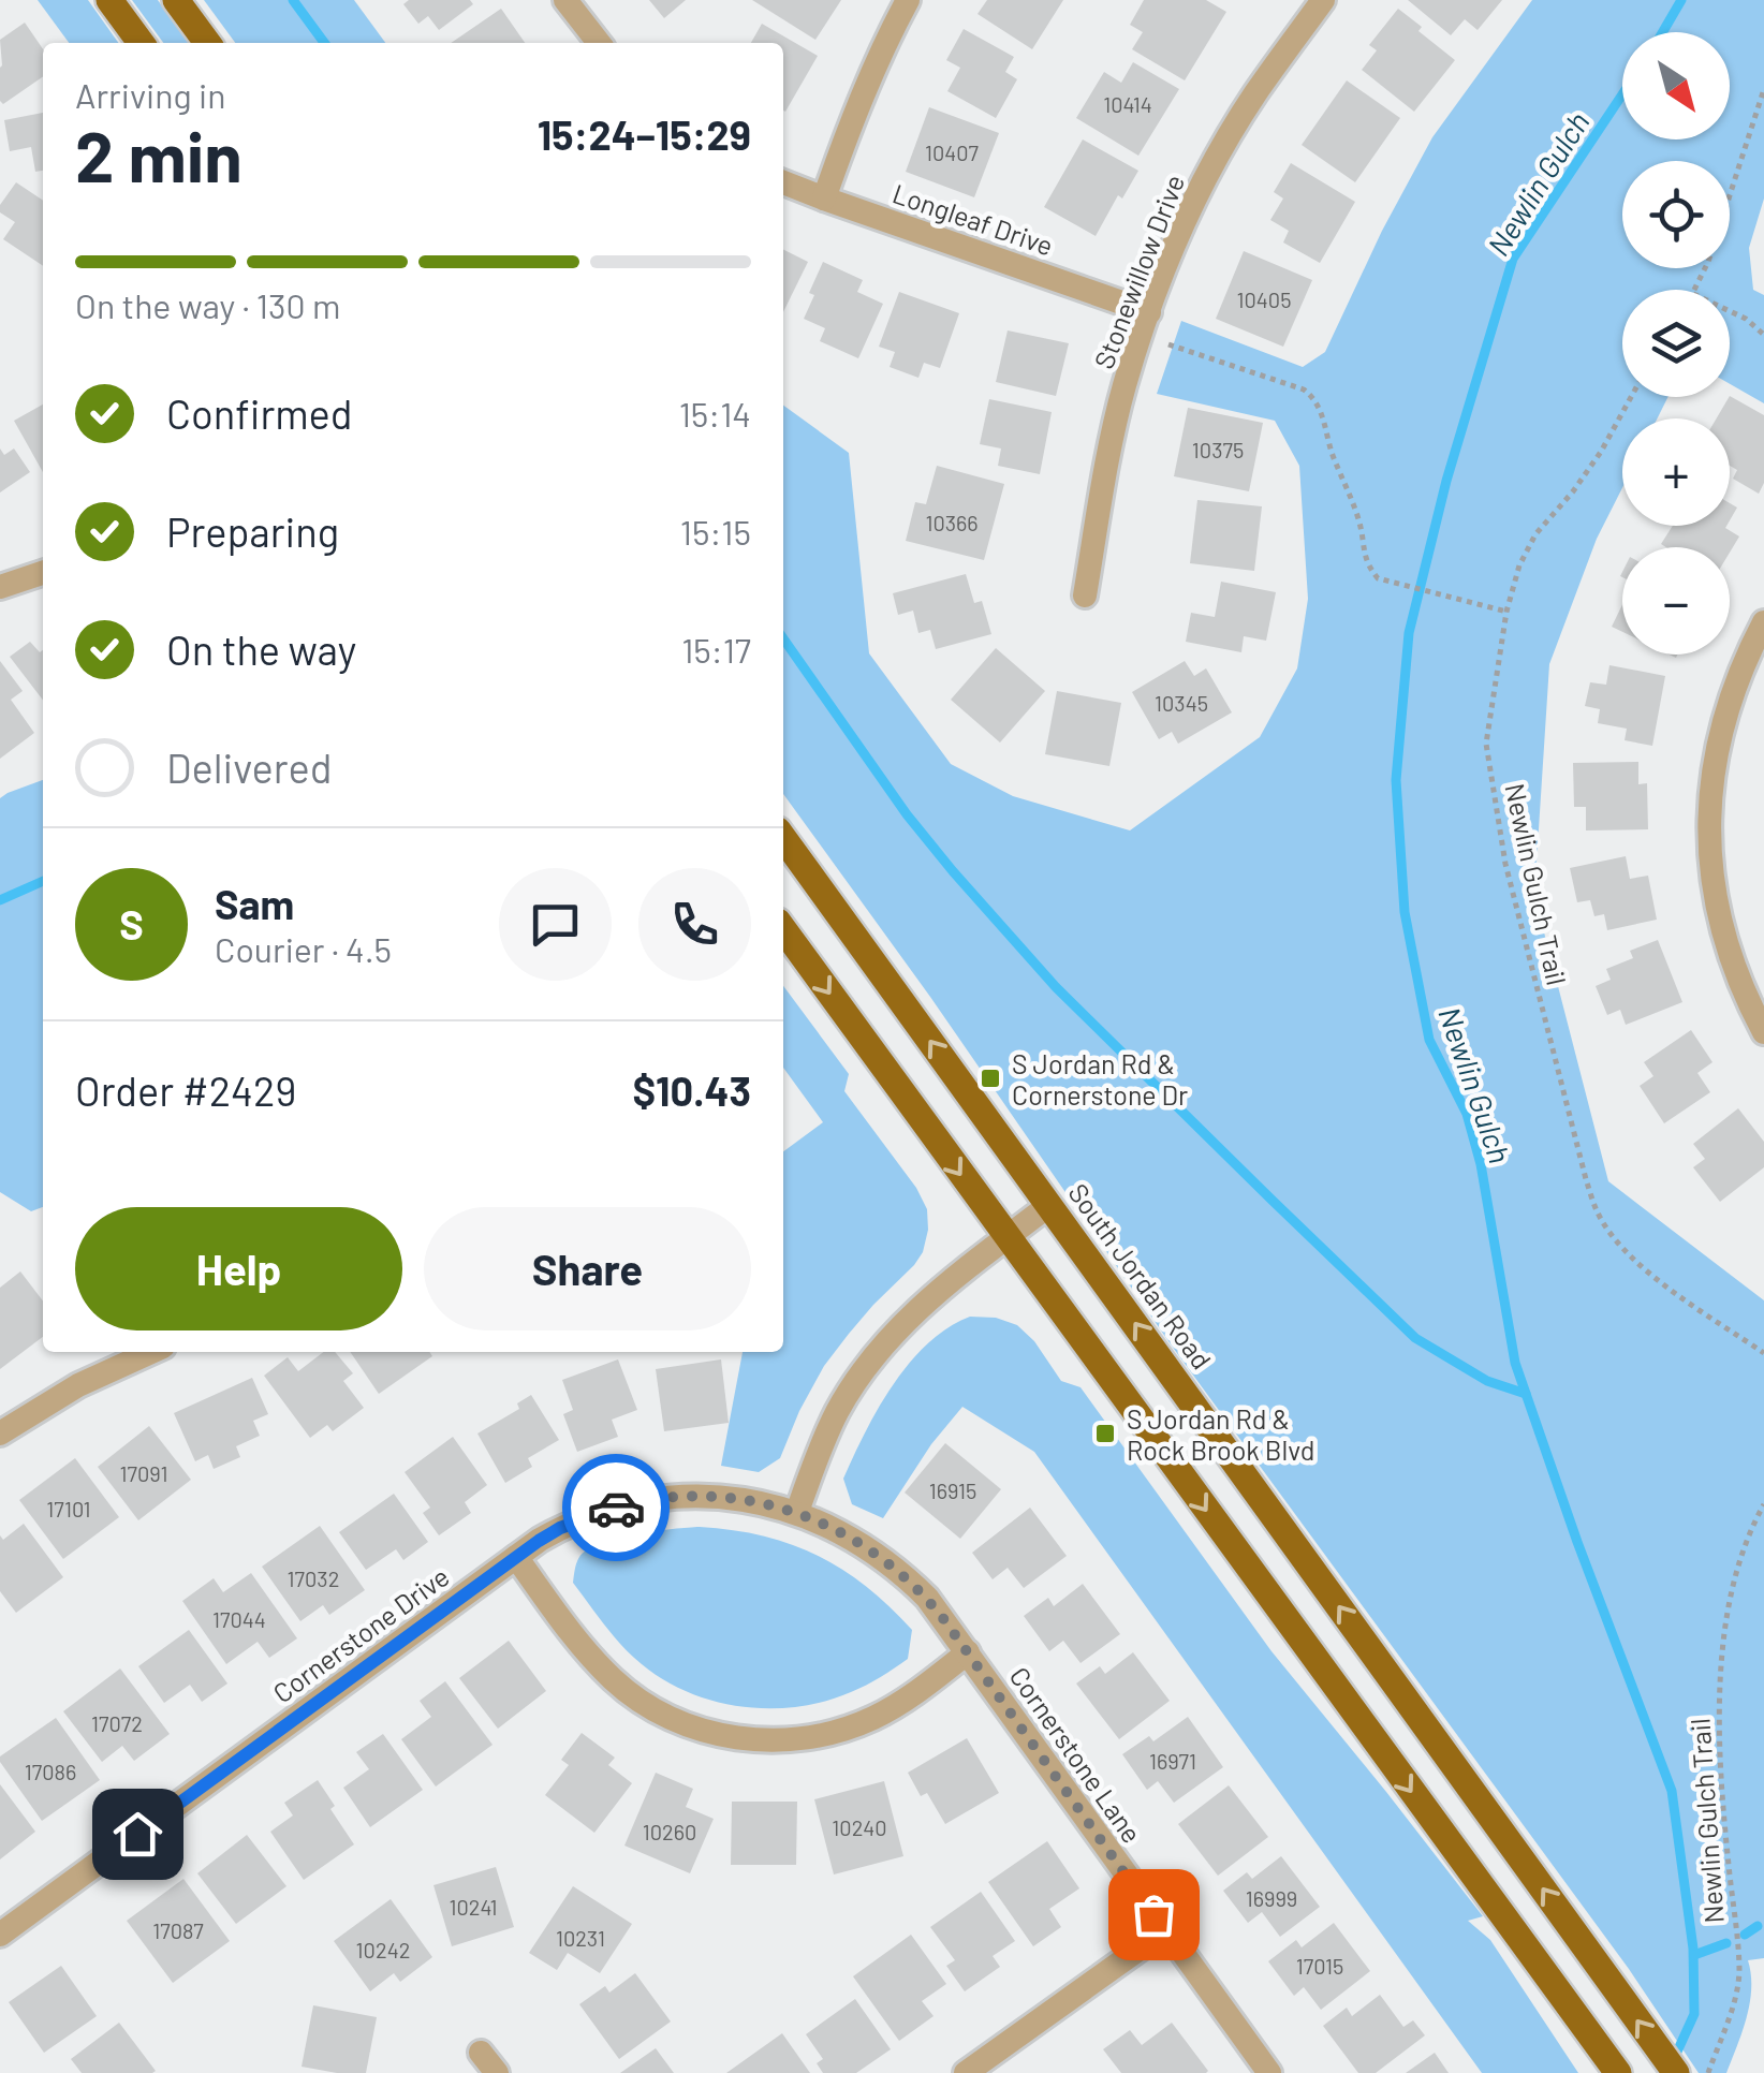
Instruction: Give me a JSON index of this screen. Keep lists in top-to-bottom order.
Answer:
{
  "streets": {
    "main road": ["South Jordan Road"],
    "street": [
      "Longleaf Drive",
      "Stonewillow Drive",
      "Cornerstone Drive",
      "Cornerstone Lane"
    ],
    "path": ["Newlin Gulch Trail"]
  },
  "crossings": [
    ["Longleaf Drive", "Stonewillow Drive"],
    ["Cornerstone Drive", "Cornerstone Lane"]
  ],
  "water": ["Newlin Gulch"],
  "places": {
    "transit": ["S Jordan Rd & Cornerstone Dr", "S Jordan Rd & Rock Brook Blvd"]
  },
  "house_numbers": [
    "10414",
    "10407",
    "10405",
    "10375",
    "10366",
    "10345",
    "17091",
    "16915",
    "17101",
    "17032",
    "17044",
    "17072",
    "16971",
    "17086",
    "10240",
    "10260",
    "16999",
    "10241",
    "17087",
    "10231",
    "10242",
    "17015"
  ],
  "north": "bottom right",
  "page": {
    "map_buttons": ["+", "−"],
    "heading": ["2 min", "Arriving in", "15:24–15:29"],
    "panel": [
      "Sam",
      "Courier · 4.5",
      "Order #2429",
      "$10.43"
    ],
    "bar": "On the way · 130 m",
    "list": [
      ["Confirmed", "15:14"],
      ["Preparing", "15:15"],
      ["On the way", "15:17"],
      "Delivered"
    ],
    "round": "S",
    "buttons": ["Help", "Share"]
  }
}
